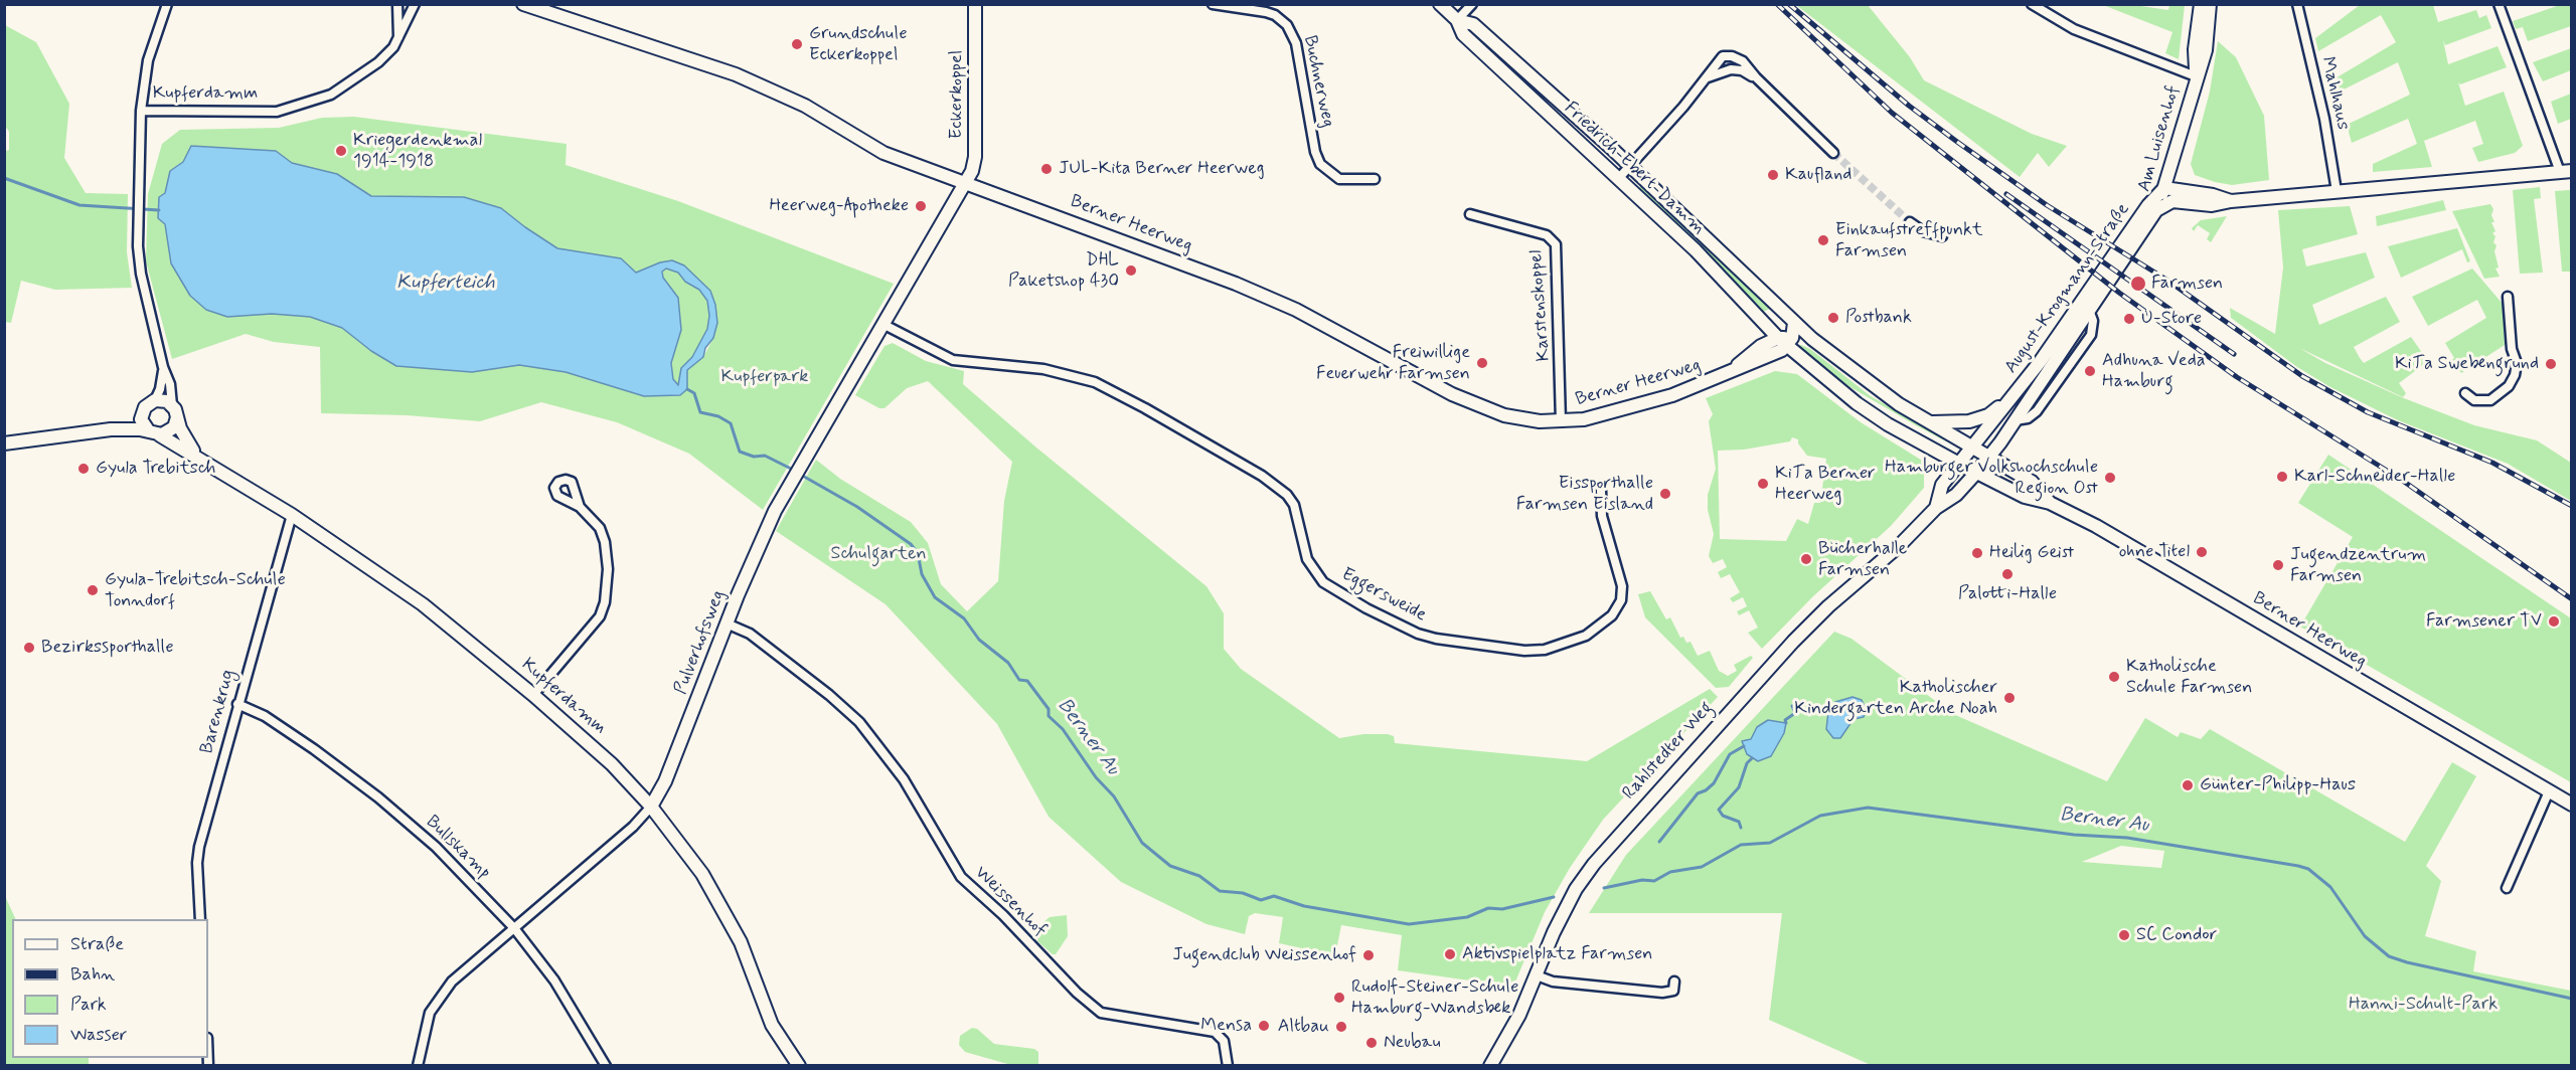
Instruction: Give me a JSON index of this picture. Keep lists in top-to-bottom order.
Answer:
{
  "streets": {
    "main road": [
      "Kupferdamm",
      "Eckerkoppel",
      "Am Luisenhof",
      "Friedrich-Ebert-Damm",
      "Berner Heerweg",
      "August-Krogmann-Straße",
      "Pulverhofsweg",
      "Rahlstedter Weg"
    ],
    "street": [
      "Buchnerweg",
      "Mahlhaus",
      "Karstenskoppel",
      "Eggersweide",
      "Barenkrug",
      "Bullskamp",
      "Weissenhof"
    ]
  },
  "crossings": [
    ["Kupferdamm", "Pulverhofsweg"],
    ["Kupferdamm", "Barenkrug"],
    ["Eckerkoppel", "Berner Heerweg"],
    ["Eckerkoppel", "Pulverhofsweg"],
    ["Am Luisenhof", "August-Krogmann-Straße"],
    ["Friedrich-Ebert-Damm", "Berner Heerweg"],
    ["Berner Heerweg", "August-Krogmann-Straße"],
    ["Berner Heerweg", "Karstenskoppel"],
    ["Berner Heerweg", "Pulverhofsweg"],
    ["Berner Heerweg", "Rahlstedter Weg"],
    ["August-Krogmann-Straße", "Rahlstedter Weg"],
    ["Eggersweide", "Pulverhofsweg"],
    ["Pulverhofsweg", "Bullskamp"],
    ["Pulverhofsweg", "Weissenhof"],
    ["Barenkrug", "Bullskamp"]
  ],
  "water": ["Kupferteich", "Berner Au"],
  "parks": ["Kupferpark", "Schulgarten", "Hanni-Schult-Park"],
  "places": [
    "Grundschule Eckerkoppel",
    "Kriegerdenkmal 1914-1918",
    "JUL-Kita Berner Heerweg",
    "Kaufland",
    "Heerweg-Apotheke",
    "Einkaufstreffpunkt Farmsen",
    "DHL Paketshop 430",
    "Farmsen",
    "Postbank",
    "U-Store",
    "Freiwillige Feuerwehr Farmsen",
    "KiTa Swebengrund",
    "Adhuna Veda Hamburg",
    "Gyula Trebitsch",
    "Karl-Schneider-Halle",
    "Hamburger Volkshochschule Region Ost",
    "KiTa Berner Heerweg",
    "Eissporthalle Farmsen Eisland",
    "ohne Titel",
    "Heilig Geist",
    "Bücherhalle Farmsen",
    "Jugendzentrum Farmsen",
    "Palotti-Halle",
    "Gyula-Trebitsch-Schule Tonndorf",
    "Farmsener TV",
    "Bezirkssporthalle",
    "Katholische Schule Farmsen",
    "Katholischer Kindergarten Arche Noah",
    "Günter-Philipp-Haus",
    "SC Condor",
    "Aktivspielplatz Farmsen",
    "Jugendclub Weissenhof",
    "Rudolf-Steiner-Schule Hamburg-Wandsbek",
    "Mensa",
    "Altbau",
    "Neubau"
  ],
  "legend": [
    "Straße",
    "Bahn",
    "Park",
    "Wasser"
  ]
}
